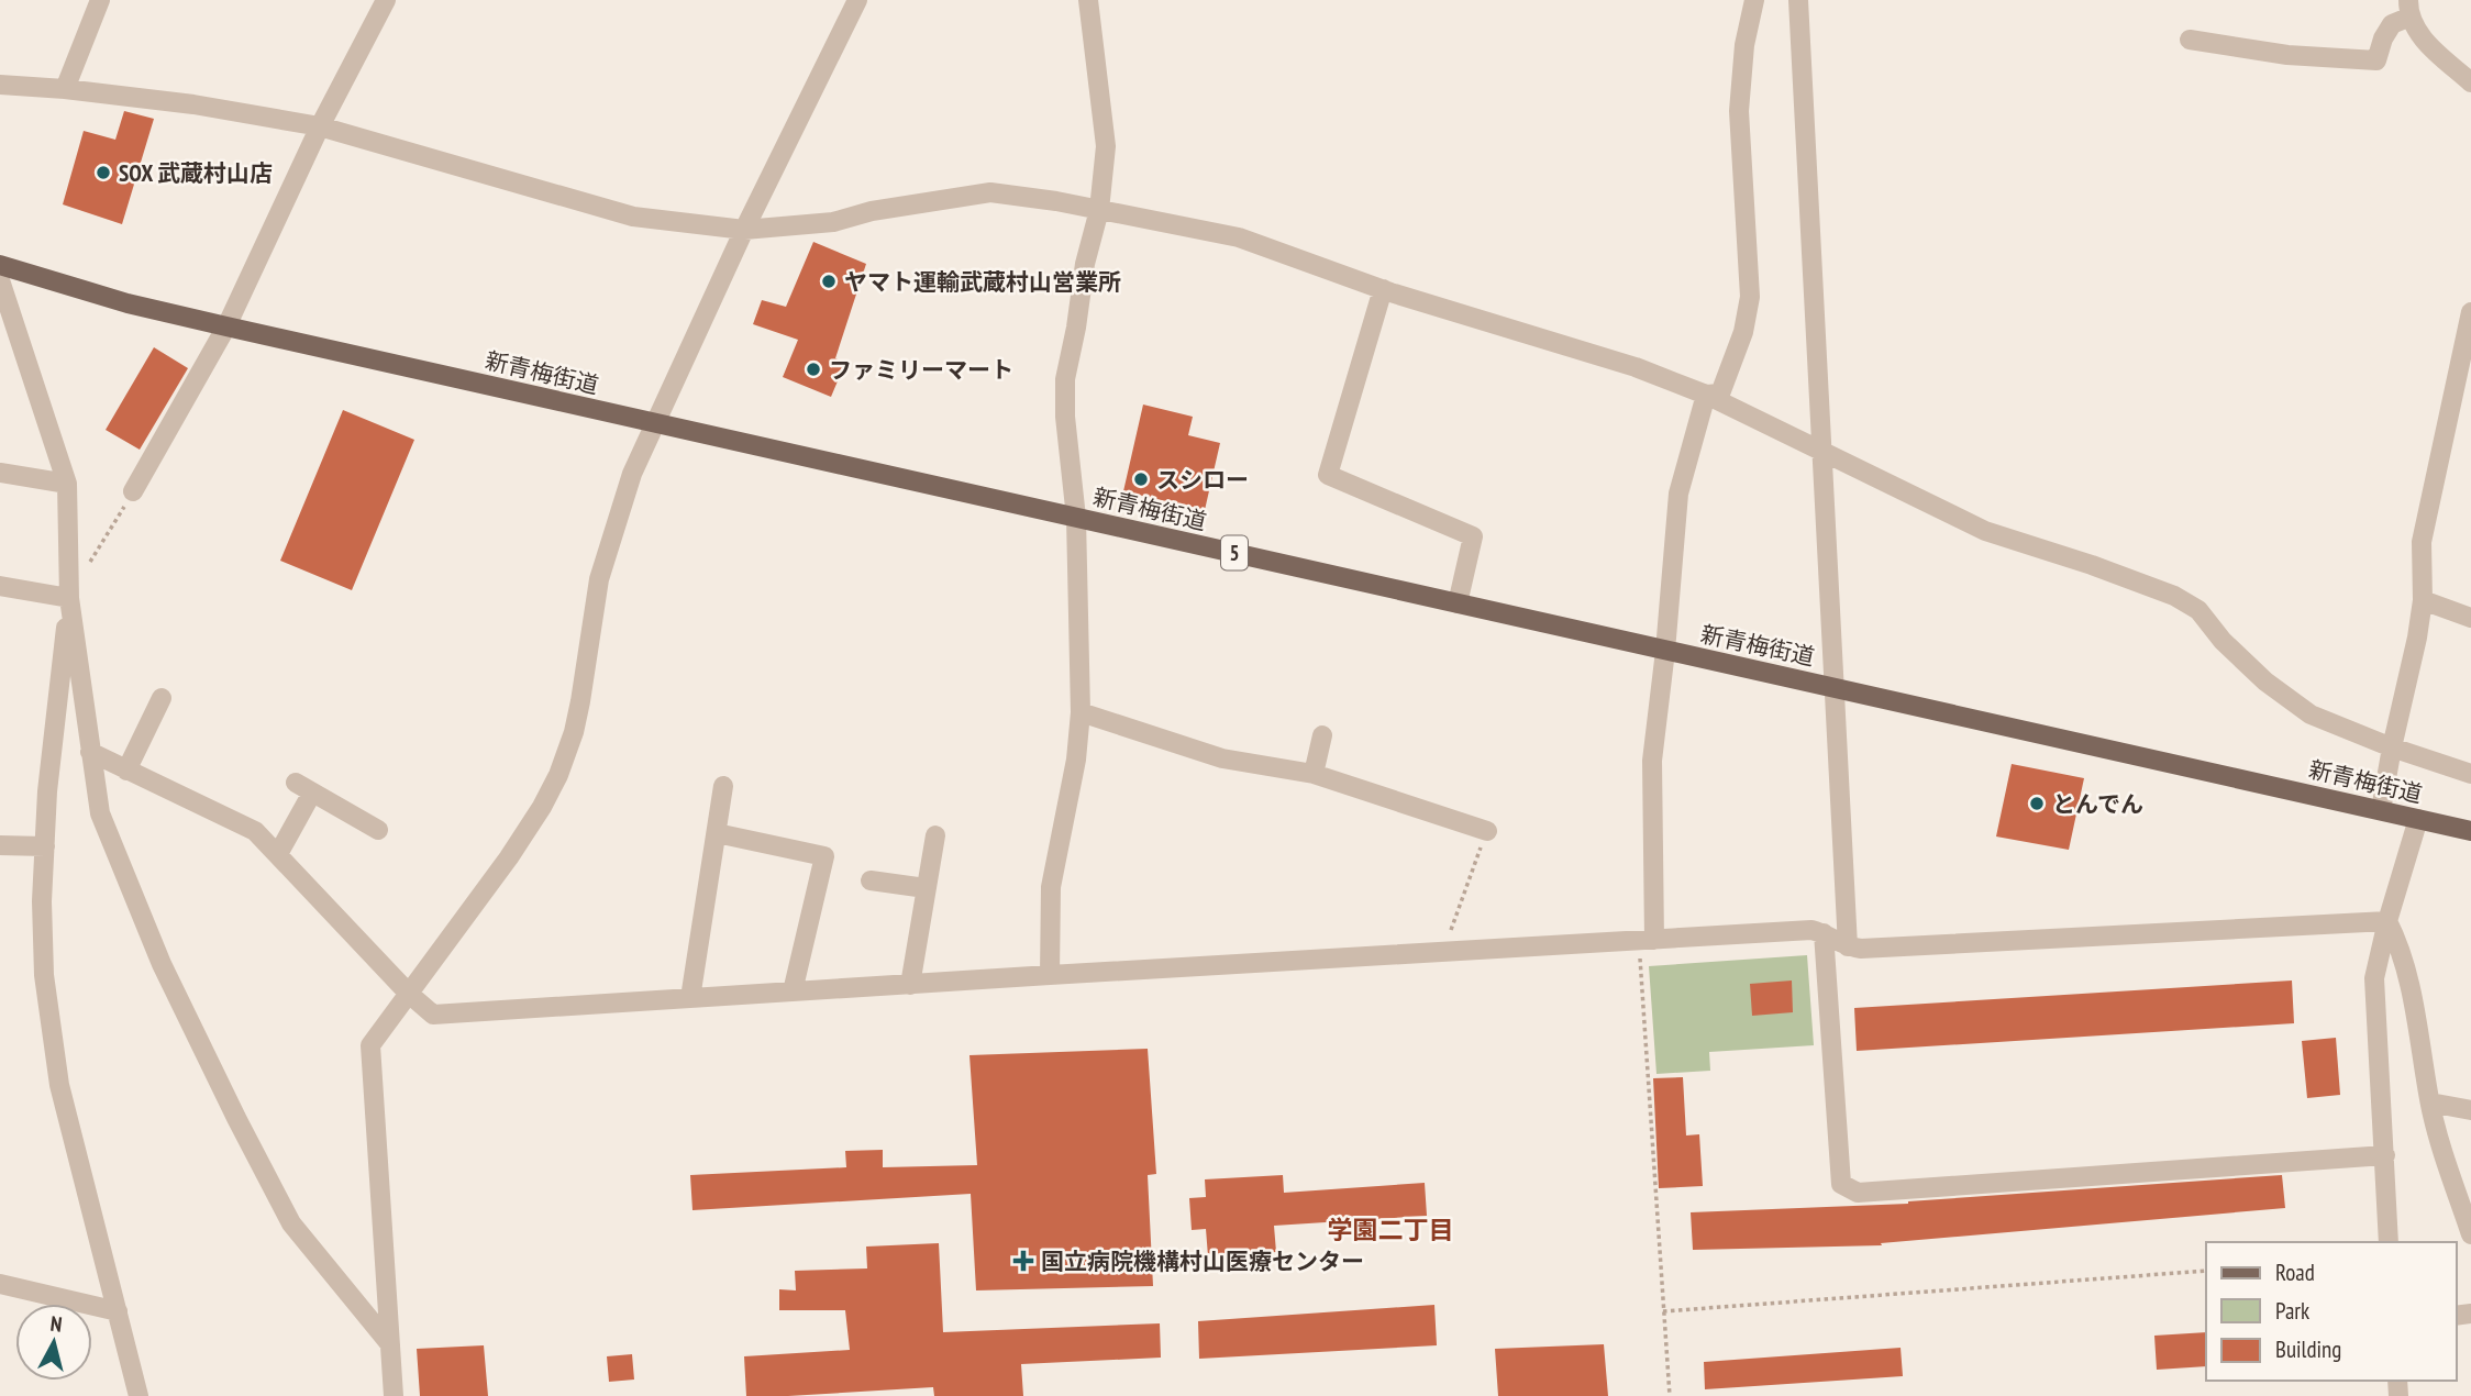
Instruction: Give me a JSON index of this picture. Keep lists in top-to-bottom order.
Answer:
{
  "streets": {
    "main road": ["新青梅街道", "5"]
  },
  "districts": ["学園二丁目"],
  "places": {
    "other": [
      "SOX 武蔵村山店",
      "ヤマト運輸武蔵村山営業所",
      "ファミリーマート",
      "スシロー",
      "とんでん"
    ],
    "health": ["国立病院機構村山医療センター"]
  },
  "legend": ["Road", "Park", "Building"],
  "north": "top"
}
